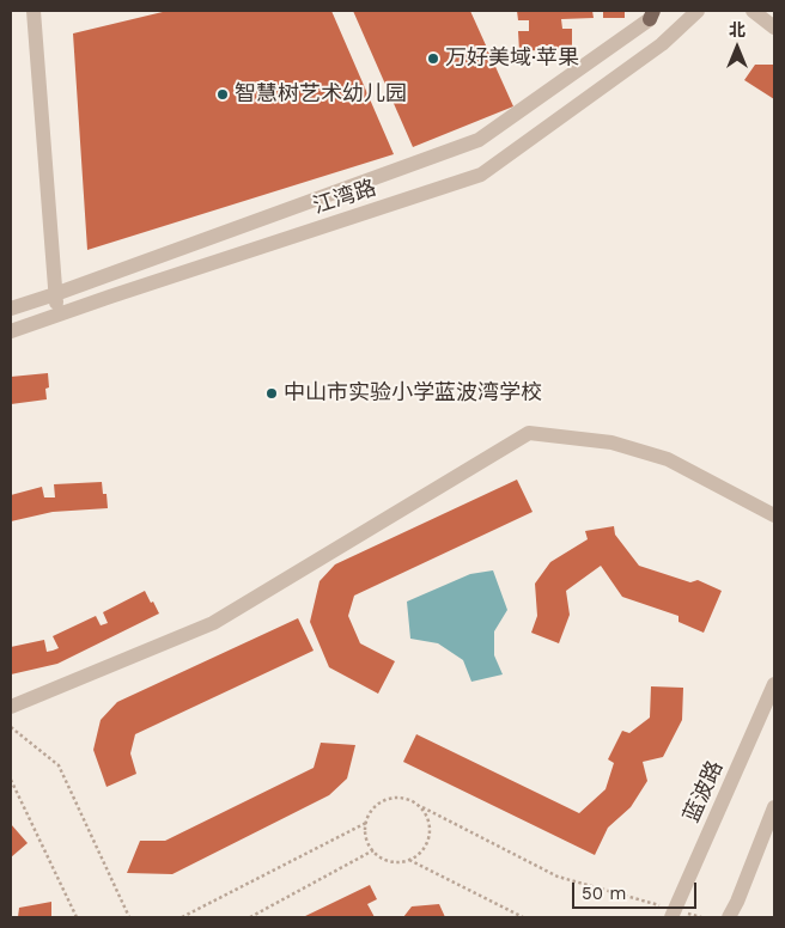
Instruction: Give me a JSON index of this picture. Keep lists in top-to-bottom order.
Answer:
{
  "streets": {
    "street": ["江湾路", "蓝波路"]
  },
  "places": ["万好美域·苹果", "智慧树艺术幼儿园", "中山市实验小学蓝波湾学校"],
  "scale_bar": "50 m",
  "north": "top"
}
